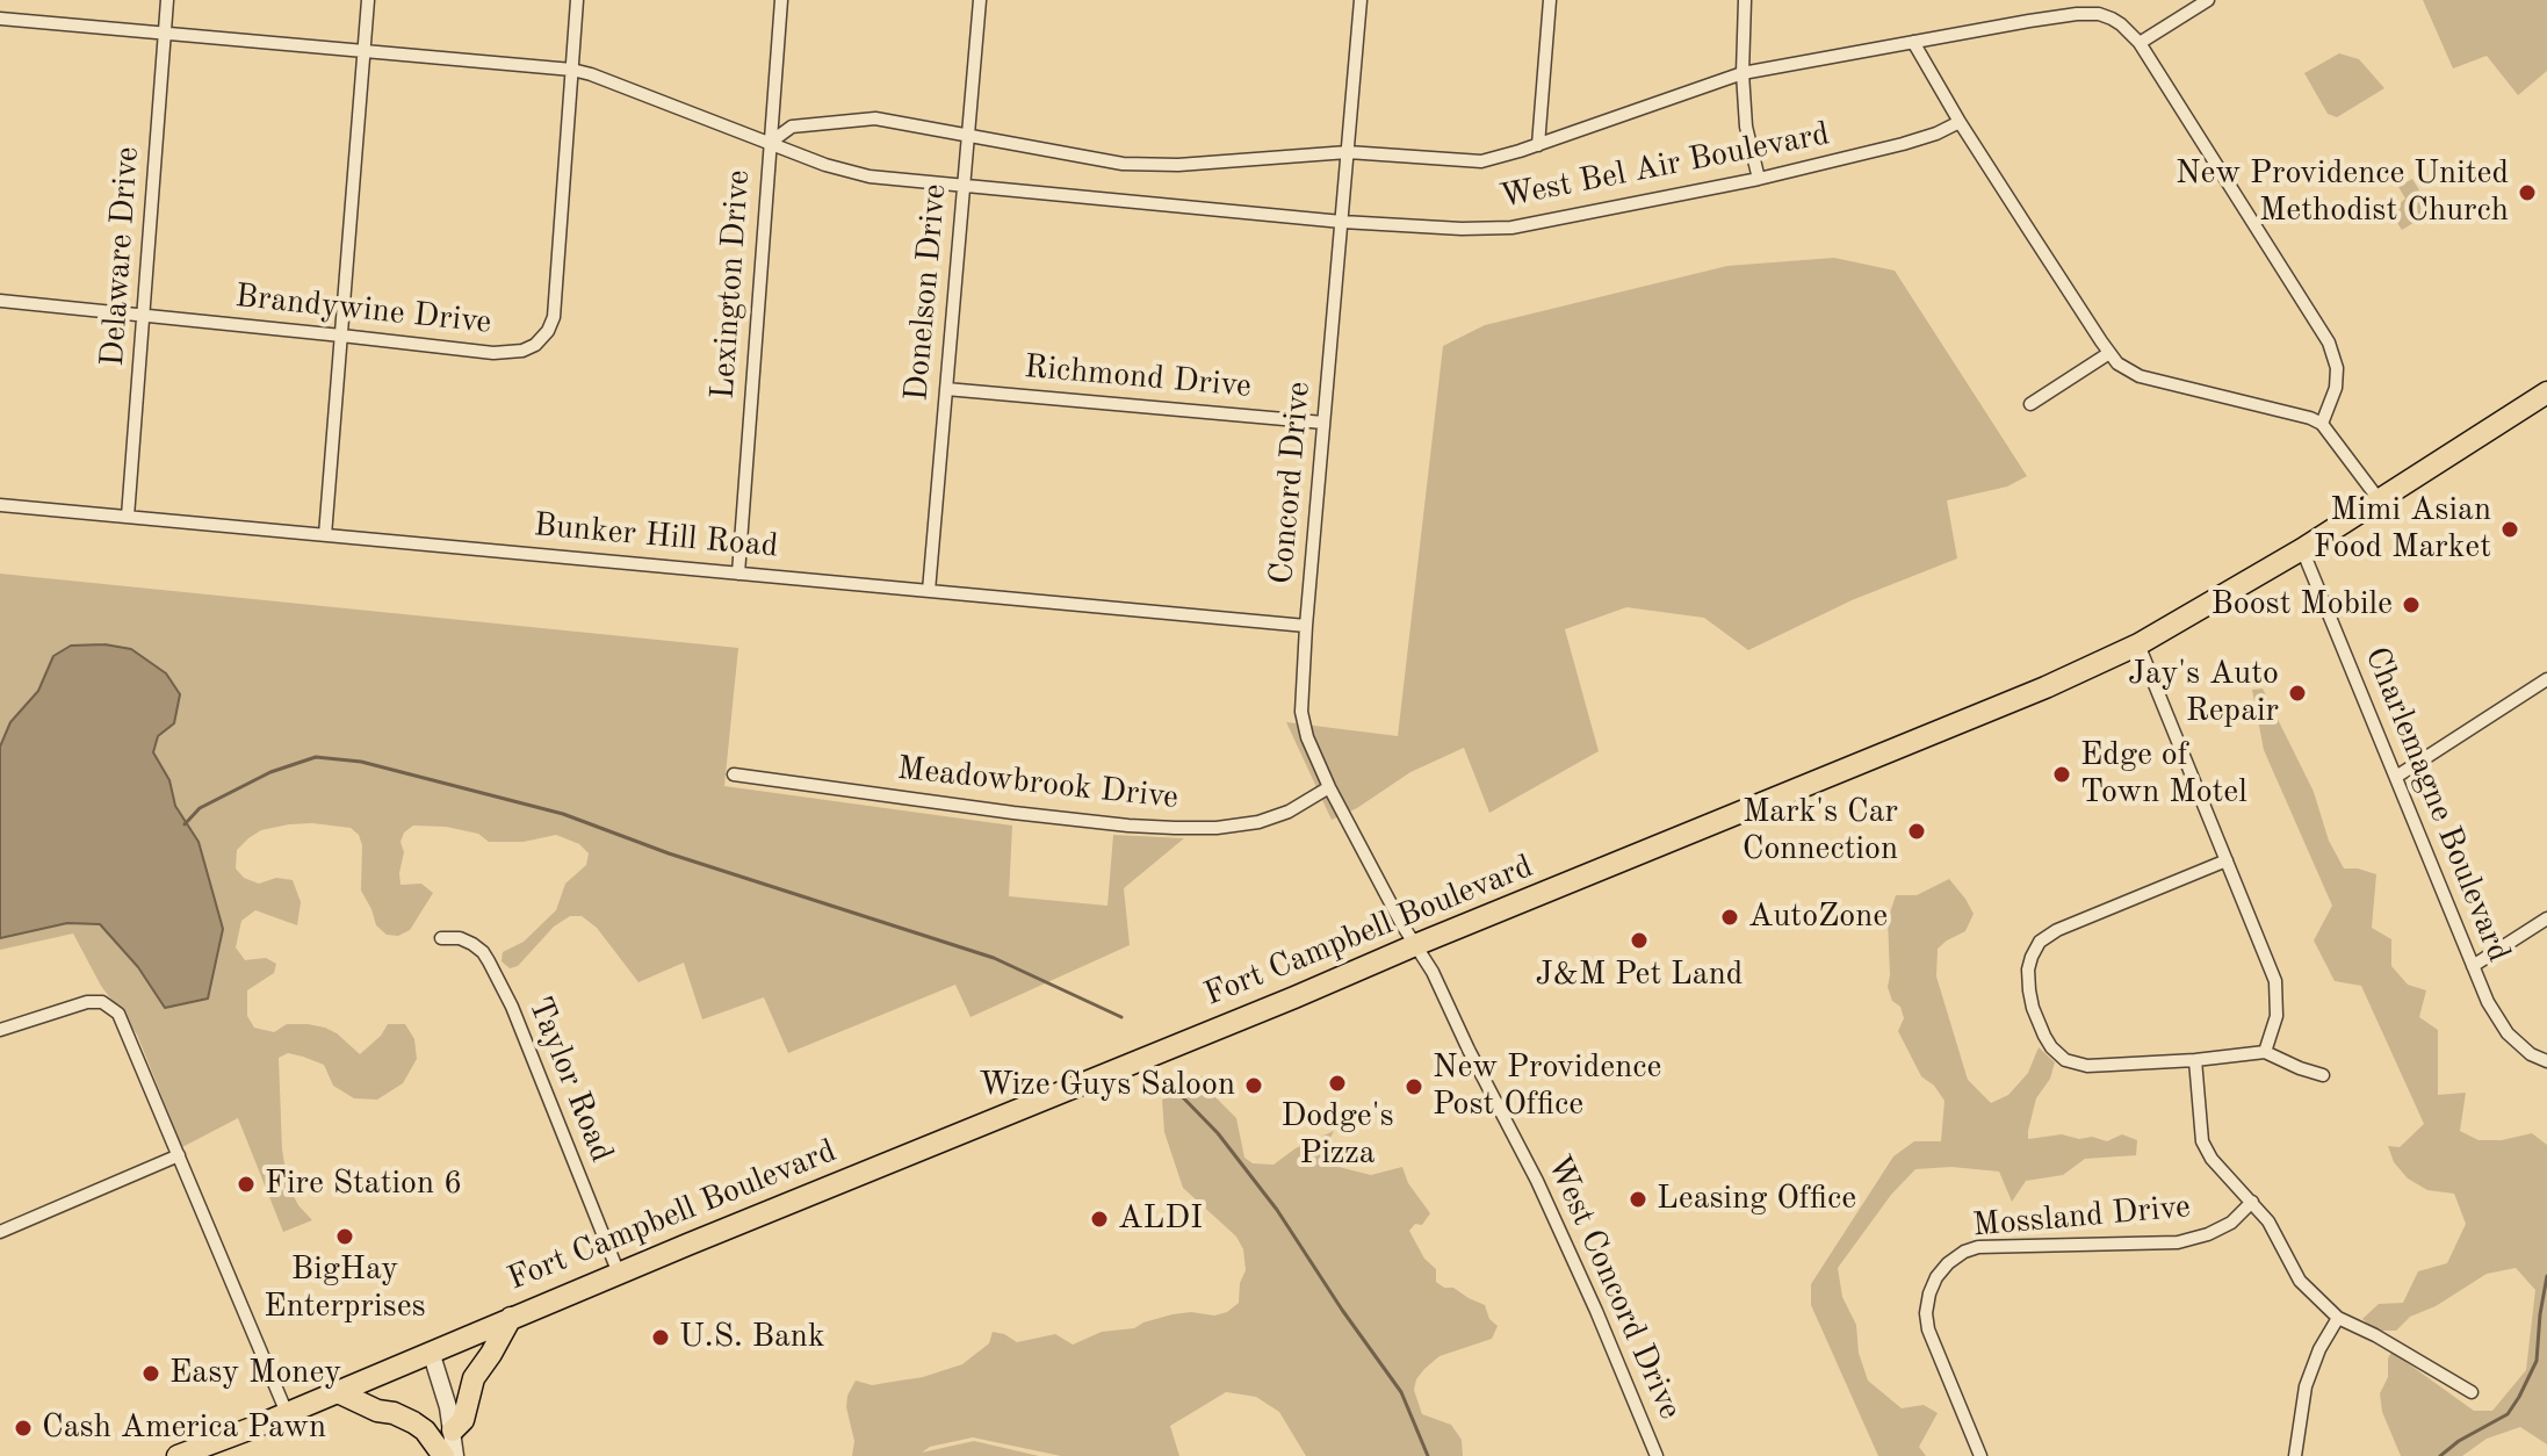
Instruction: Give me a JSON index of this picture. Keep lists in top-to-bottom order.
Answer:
{
  "streets": {
    "highway": ["Fort Campbell Boulevard"],
    "street": [
      "West Bel Air Boulevard",
      "Delaware Drive",
      "Lexington Drive",
      "Donelson Drive",
      "Brandywine Drive",
      "Richmond Drive",
      "Concord Drive",
      "Bunker Hill Road",
      "Meadowbrook Drive",
      "Charlemagne Boulevard",
      "Taylor Road",
      "Mossland Drive",
      "West Concord Drive"
    ]
  },
  "crossings": [
    ["West Bel Air Boulevard", "Delaware Drive"],
    ["West Bel Air Boulevard", "Lexington Drive"],
    ["West Bel Air Boulevard", "Donelson Drive"],
    ["West Bel Air Boulevard", "Brandywine Drive"],
    ["West Bel Air Boulevard", "Concord Drive"],
    ["Delaware Drive", "Brandywine Drive"],
    ["Delaware Drive", "Bunker Hill Road"],
    ["Lexington Drive", "Bunker Hill Road"],
    ["Donelson Drive", "Richmond Drive"],
    ["Donelson Drive", "Bunker Hill Road"],
    ["Richmond Drive", "Concord Drive"],
    ["Concord Drive", "Bunker Hill Road"],
    ["Concord Drive", "Meadowbrook Drive"],
    ["Concord Drive", "Fort Campbell Boulevard"],
    ["Concord Drive", "West Concord Drive"],
    ["Charlemagne Boulevard", "Fort Campbell Boulevard"],
    ["Fort Campbell Boulevard", "Taylor Road"],
    ["Fort Campbell Boulevard", "West Concord Drive"]
  ],
  "places": [
    "New Providence United Methodist Church",
    "Mimi Asian Food Market",
    "Boost Mobile",
    "Jay's Auto Repair",
    "Edge of Town Motel",
    "Mark's Car Connection",
    "AutoZone",
    "J&M Pet Land",
    "Dodge's Pizza",
    "Wize Guys Saloon",
    "New Providence Post Office",
    "Fire Station 6",
    "Leasing Office",
    "ALDI",
    "BigHay Enterprises",
    "U.S. Bank",
    "Easy Money",
    "Cash America Pawn"
  ]
}
